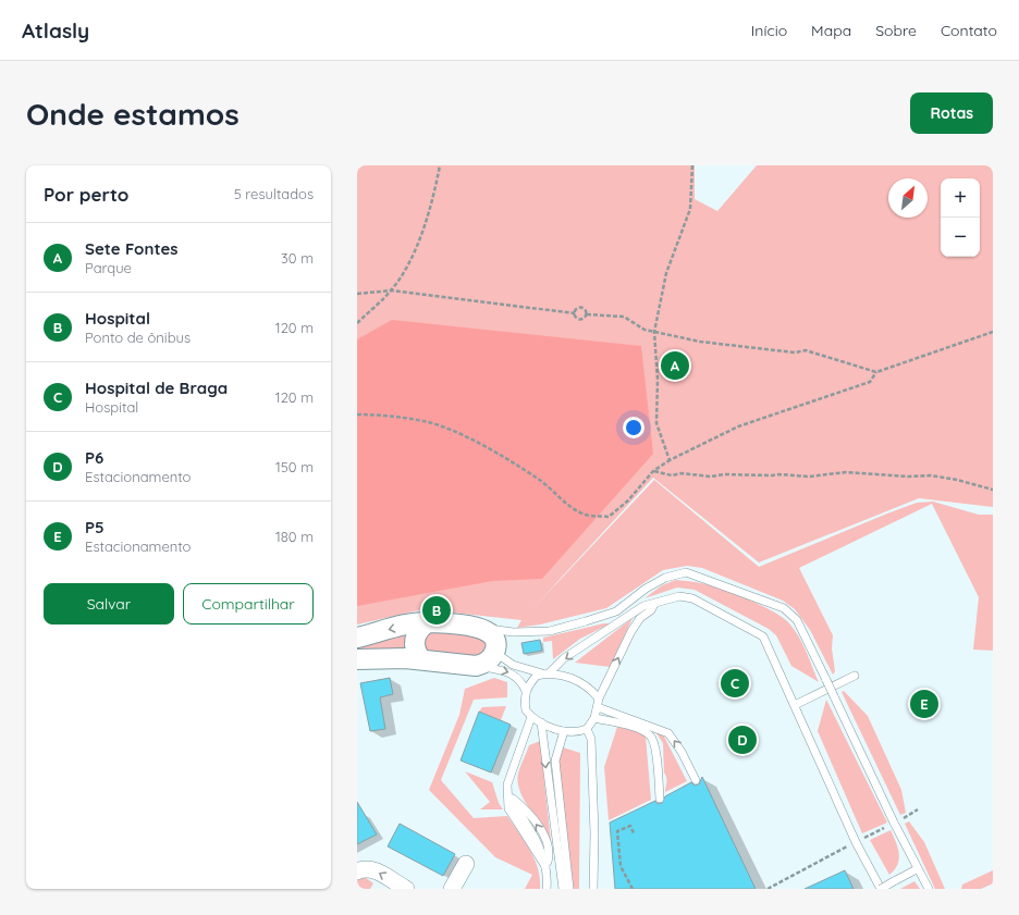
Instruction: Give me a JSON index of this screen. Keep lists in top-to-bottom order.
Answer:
{
  "north": "top right",
  "page": {
    "header": "Atlasly",
    "nav": [
      "Início",
      "Mapa",
      "Sobre",
      "Contato"
    ],
    "buttons": [
      "Rotas",
      ["Salvar", "Compartilhar"]
    ],
    "title": "Onde estamos",
    "heading": ["Por perto", "5 resultados"],
    "map_buttons": ["+", "−"],
    "list": [
      {
        "mark": "A",
        "name": "Sete Fontes",
        "note": "Parque",
        "value": "30 m"
      },
      {
        "mark": "B",
        "name": "Hospital",
        "note": "Ponto de ônibus",
        "value": "120 m"
      },
      {
        "mark": "C",
        "name": "Hospital de Braga",
        "note": "Hospital",
        "value": "120 m"
      },
      {
        "mark": "D",
        "name": "P6",
        "note": "Estacionamento",
        "value": "150 m"
      },
      {
        "mark": "E",
        "name": "P5",
        "note": "Estacionamento",
        "value": "180 m"
      }
    ],
    "pins": [
      "A",
      "B",
      "C",
      "E",
      "D"
    ]
  }
}
